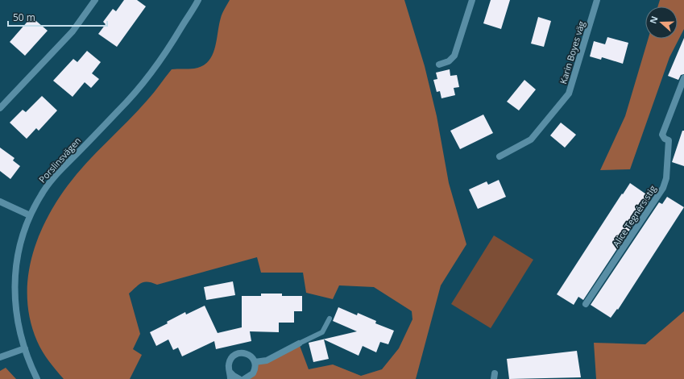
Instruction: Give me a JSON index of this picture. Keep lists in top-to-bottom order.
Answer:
{
  "streets": {
    "street": ["Karin Boyes väg", "Porslinsvägen", "Alice Tegnérs stig"]
  },
  "scale_bar": "50 m",
  "north": "left"
}
